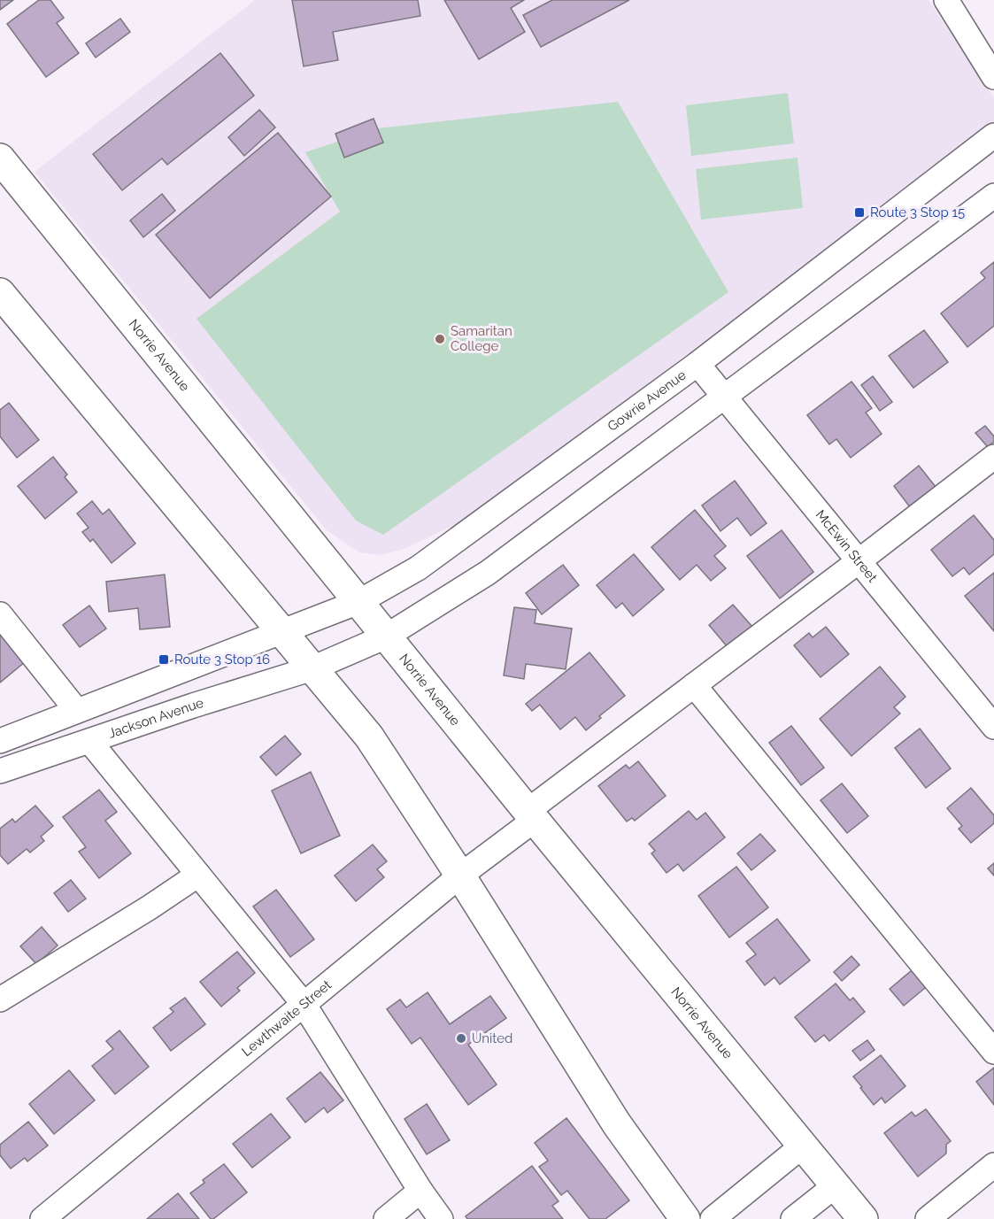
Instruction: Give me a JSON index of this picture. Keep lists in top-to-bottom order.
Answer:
{
  "streets": {
    "main road": ["Norrie Avenue"],
    "street": [
      "Gowrie Avenue",
      "McEwin Street",
      "Jackson Avenue",
      "Lewthwaite Street"
    ]
  },
  "crossings": [
    ["Norrie Avenue", "Gowrie Avenue"],
    ["Norrie Avenue", "Lewthwaite Street"],
    ["Gowrie Avenue", "McEwin Street"],
    ["McEwin Street", "Lewthwaite Street"]
  ],
  "places": {
    "transit": ["Route 3 Stop 15", "Route 3 Stop 16"],
    "other": ["Samaritan College", "United"]
  }
}
